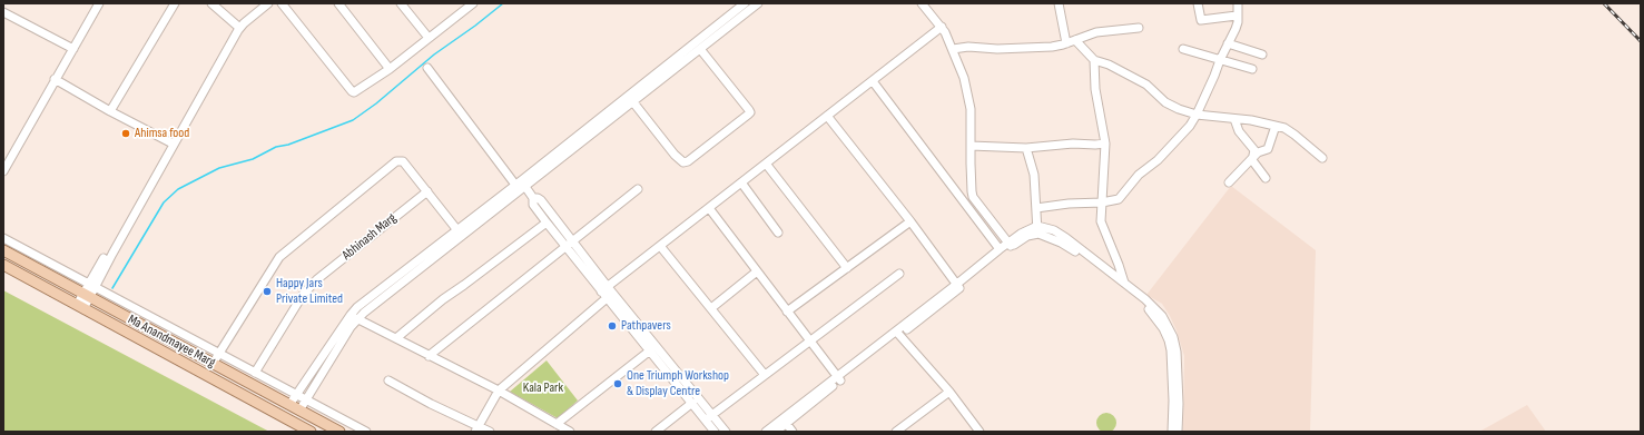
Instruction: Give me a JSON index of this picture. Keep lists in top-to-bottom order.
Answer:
{
  "streets": {
    "main road": ["Ma Anandmayee Marg"],
    "street": ["Abhinash Marg"]
  },
  "parks": ["Kala Park"],
  "places": [
    "Ahimsa food",
    "Happy Jars Private Limited",
    "Pathpavers",
    "One Triumph Workshop & Display Centre"
  ]
}
